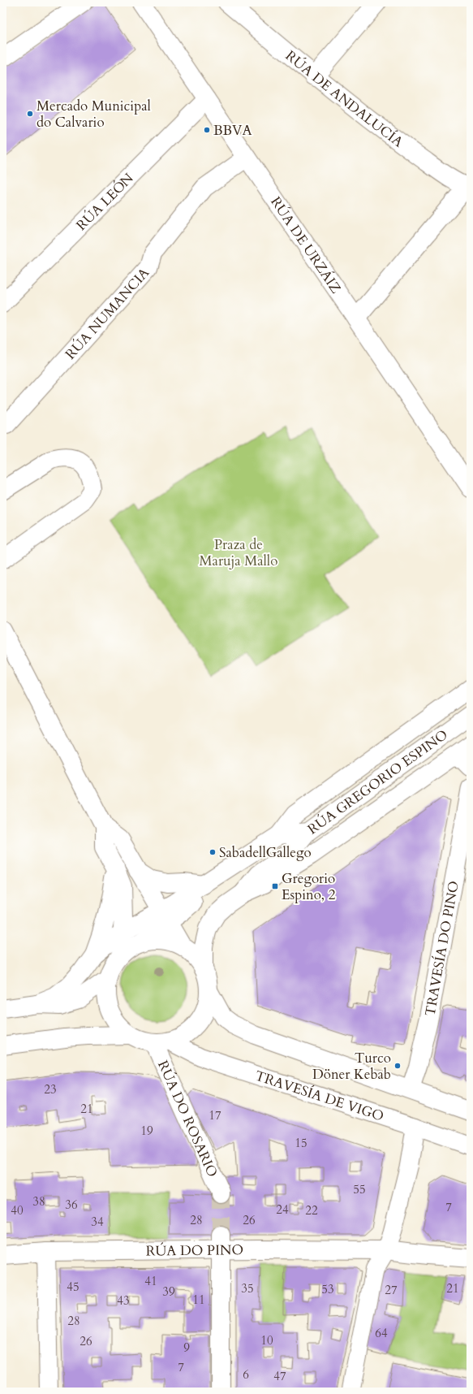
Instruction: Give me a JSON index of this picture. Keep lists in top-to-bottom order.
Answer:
{
  "streets": {
    "street": [
      "RÚA DE ANDALUCÍA",
      "RÚA LEÓN",
      "RÚA DE URZÁIZ",
      "RÚA NUMANCIA",
      "RÚA GREGORIO ESPINO",
      "TRAVESÍA DO PINO",
      "TRAVESÍA DE VIGO",
      "RÚA DO ROSARIO",
      "RÚA DO PINO"
    ]
  },
  "crossings": [
    ["RÚA LEÓN", "RÚA DE URZÁIZ"],
    ["RÚA DE URZÁIZ", "RÚA NUMANCIA"],
    ["TRAVESÍA DE VIGO", "RÚA DO ROSARIO"]
  ],
  "parks": ["Praza de Maruja Mallo"],
  "places": {
    "other": [
      "Mercado Municipal do Calvario",
      "BBVA",
      "SabadellGallego",
      "Turco Döner Kebab"
    ],
    "transit": ["Gregorio Espino, 2"]
  },
  "house_numbers": [
    "23",
    "21",
    "17",
    "19",
    "15",
    "55",
    "38",
    "36",
    "7",
    "24",
    "40",
    "22",
    "28",
    "26",
    "34",
    "41",
    "45",
    "35",
    "21",
    "53",
    "27",
    "39",
    "11",
    "43",
    "28",
    "64",
    "10",
    "26",
    "9",
    "7",
    "6",
    "47"
  ]
}
